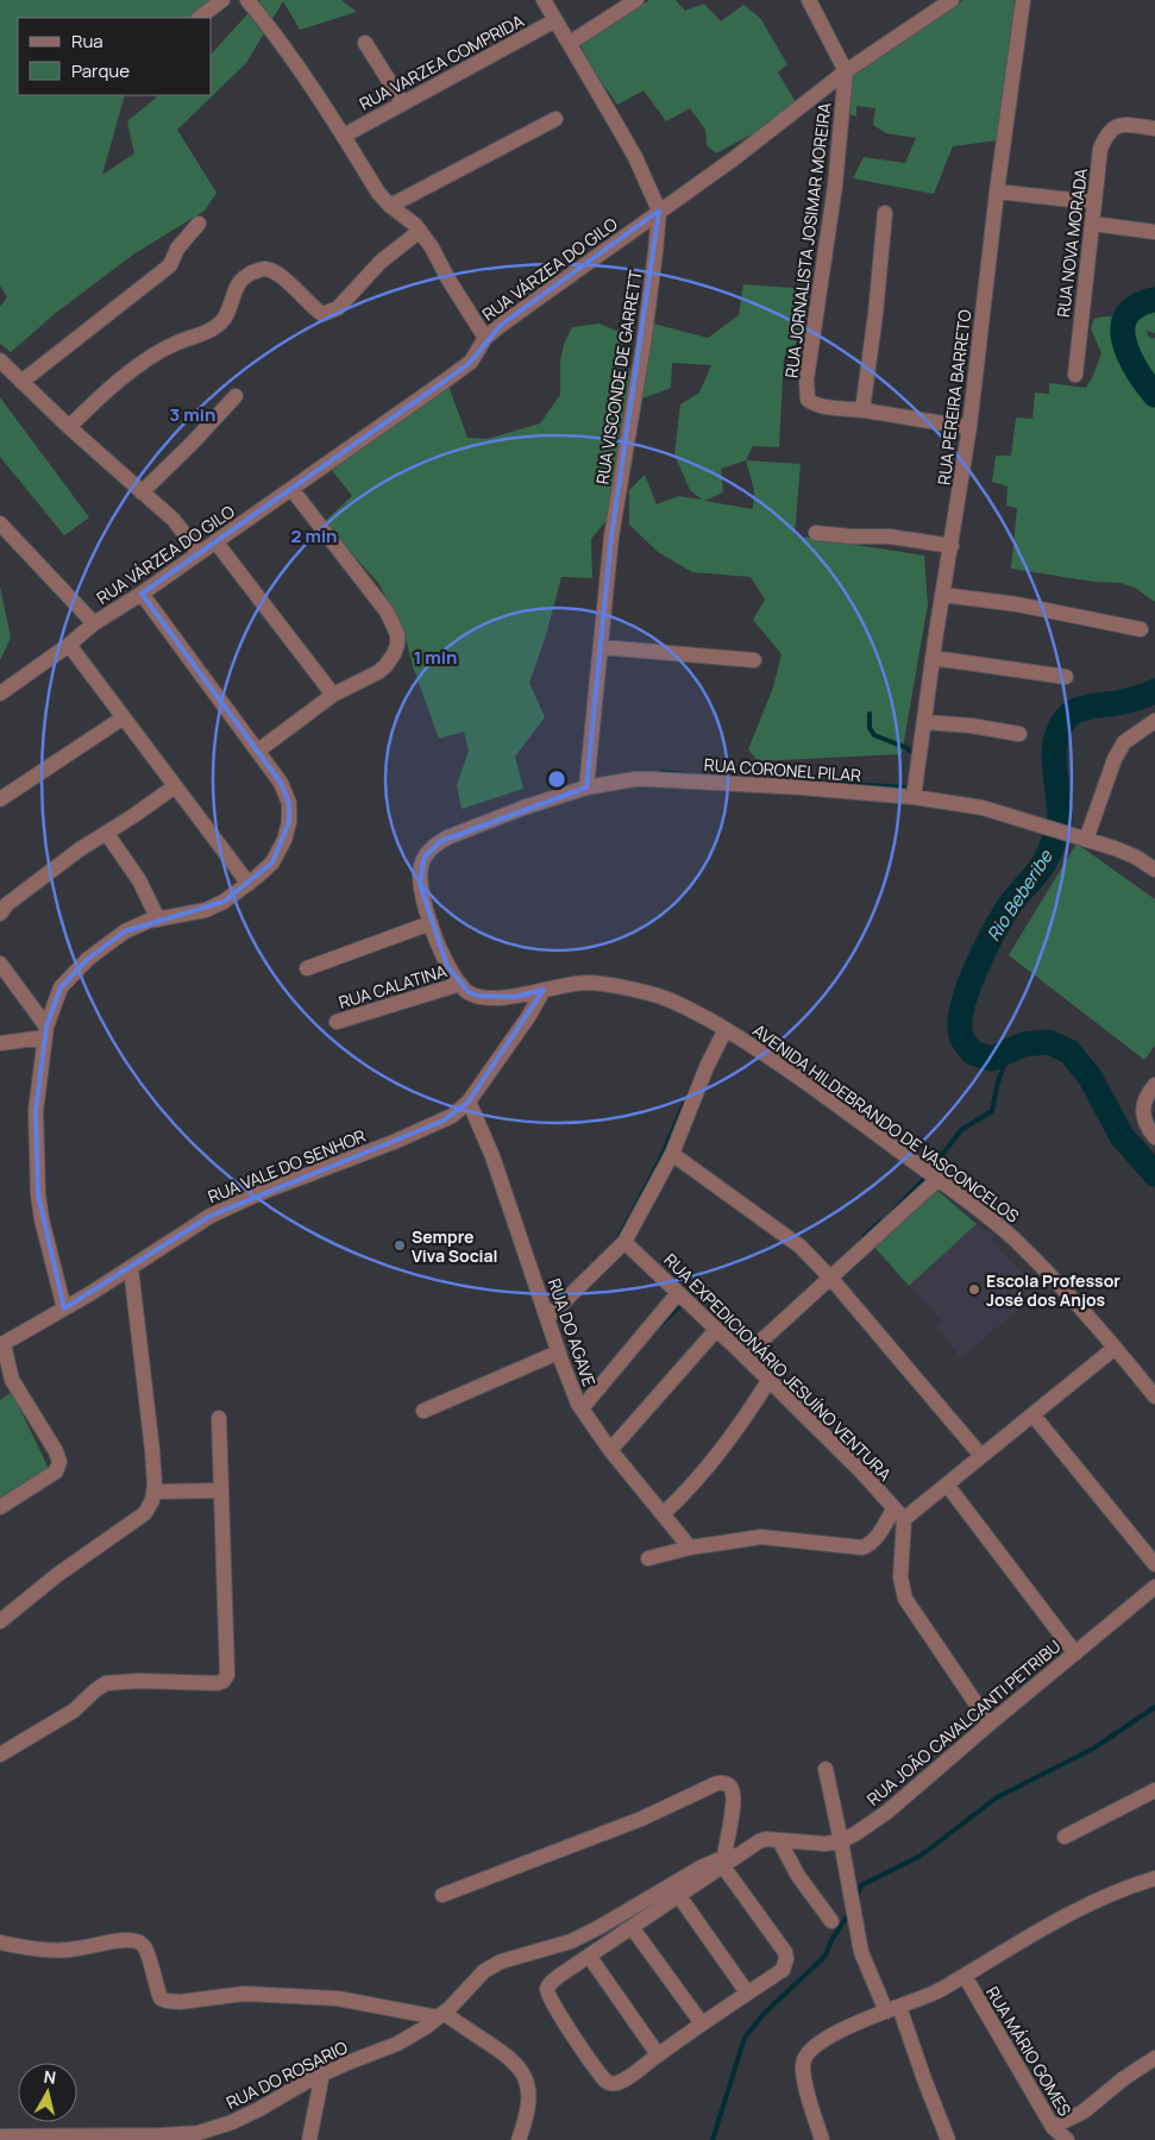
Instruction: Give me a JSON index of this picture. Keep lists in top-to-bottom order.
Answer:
{
  "streets": {
    "street": [
      "RUA VARZEA COMPRIDA",
      "RUA JORNALISTA JOSIMAR MOREIRA",
      "RUA NOVA MORADA",
      "RUA VÁRZEA DO GILO",
      "RUA VISCONDE DE GARRETT",
      "RUA PEREIRA BARRETO",
      "RUA CORONEL PILAR",
      "RUA CALATINA",
      "AVENIDA HILDEBRANDO DE VASCONCELOS",
      "RUA VALE DO SENHOR",
      "RUA DO AGAVE",
      "RUA EXPEDICIONÁRIO JESUÍNO VENTURA",
      "RUA JOÃO CAVALCANTI PETRIBU",
      "RUA MÁRIO GOMES",
      "RUA DO ROSARIO"
    ]
  },
  "crossings": [
    ["RUA VARZEA COMPRIDA", "RUA VISCONDE DE GARRETT"],
    ["RUA JORNALISTA JOSIMAR MOREIRA", "RUA VÁRZEA DO GILO"],
    ["RUA JORNALISTA JOSIMAR MOREIRA", "RUA PEREIRA BARRETO"],
    ["RUA VÁRZEA DO GILO", "RUA VISCONDE DE GARRETT"],
    ["RUA VISCONDE DE GARRETT", "RUA CORONEL PILAR"],
    ["RUA PEREIRA BARRETO", "RUA CORONEL PILAR"],
    ["RUA CALATINA", "AVENIDA HILDEBRANDO DE VASCONCELOS"],
    ["AVENIDA HILDEBRANDO DE VASCONCELOS", "RUA VALE DO SENHOR"],
    ["RUA VALE DO SENHOR", "RUA DO AGAVE"]
  ],
  "water": ["Rio Beberibe"],
  "places": ["Sempre Viva Social", "Escola Professor José dos Anjos"],
  "legend": ["Rua", "Parque"],
  "north": "top",
  "rings": ["3 min", "2 min", "1 min"]
}
